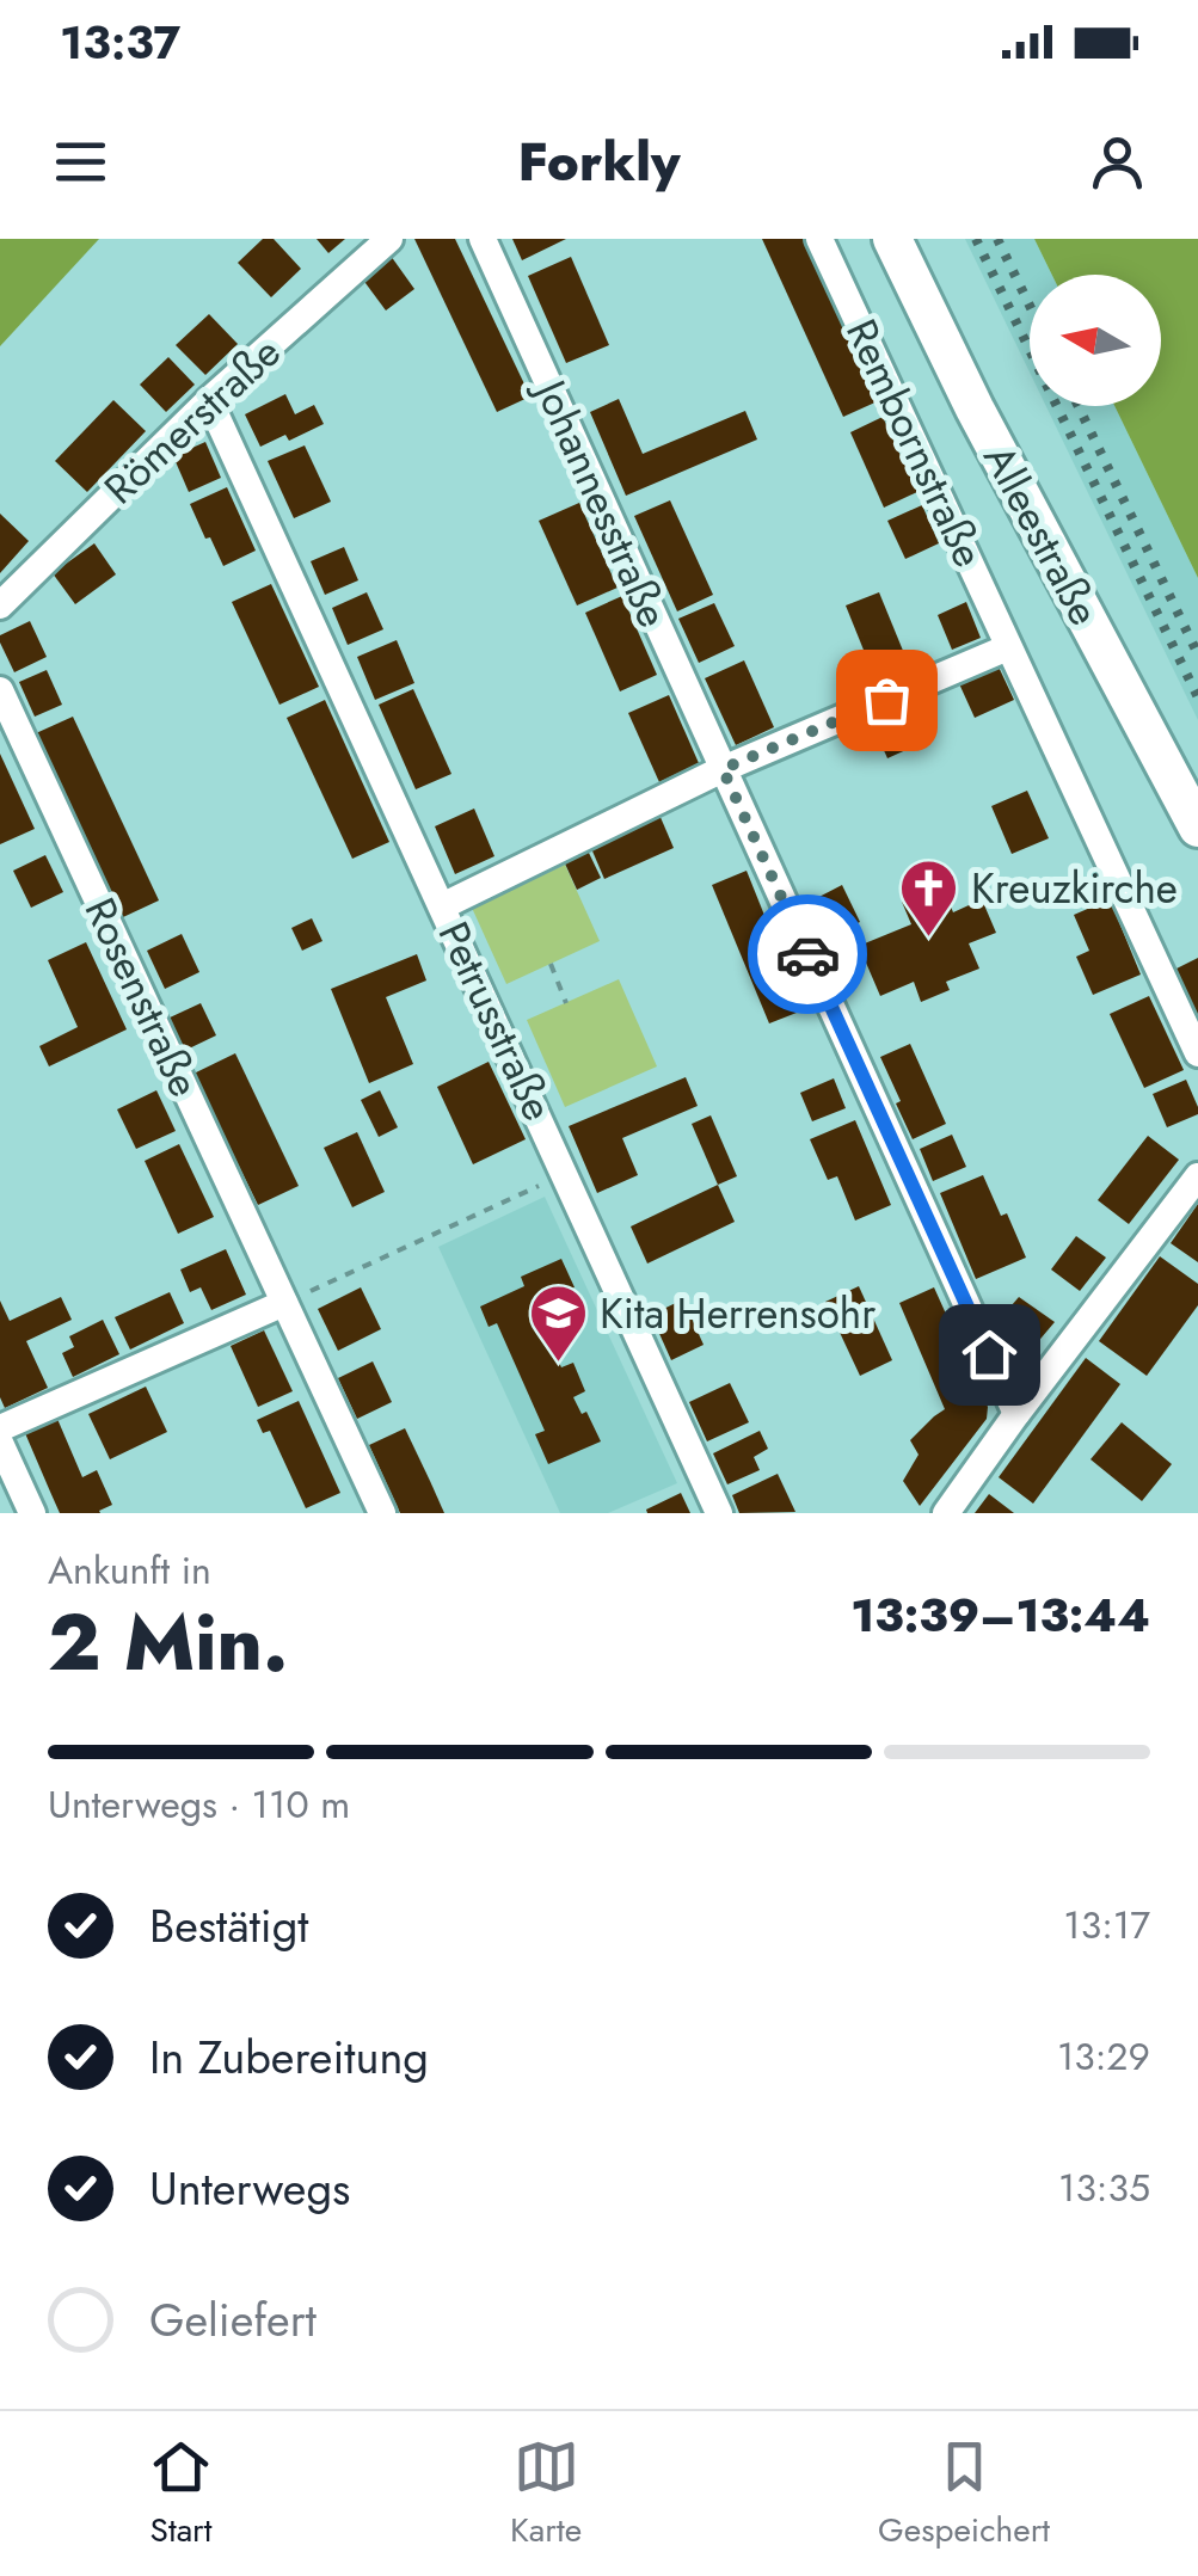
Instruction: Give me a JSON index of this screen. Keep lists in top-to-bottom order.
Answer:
{
  "streets": {
    "street": [
      "Römerstraße",
      "Rembornstraße",
      "Johannesstraße",
      "Alleestraße",
      "Rosenstraße",
      "Petrusstraße"
    ]
  },
  "crossings": [
    ["Römerstraße", "Petrusstraße"]
  ],
  "places": {
    "church": ["Kreuzkirche"],
    "school or university": ["Kita Herrensohr"]
  },
  "north": "left",
  "page": {
    "status": "13:37",
    "header": "Forkly",
    "heading": ["2 Min.", "Ankunft in", "13:39–13:44"],
    "bar": "Unterwegs · 110 m",
    "list": [
      ["Bestätigt", "13:17"],
      ["In Zubereitung", "13:29"],
      ["Unterwegs", "13:35"],
      "Geliefert"
    ],
    "tabs": ["Start", "Karte", "Gespeichert"]
  }
}
